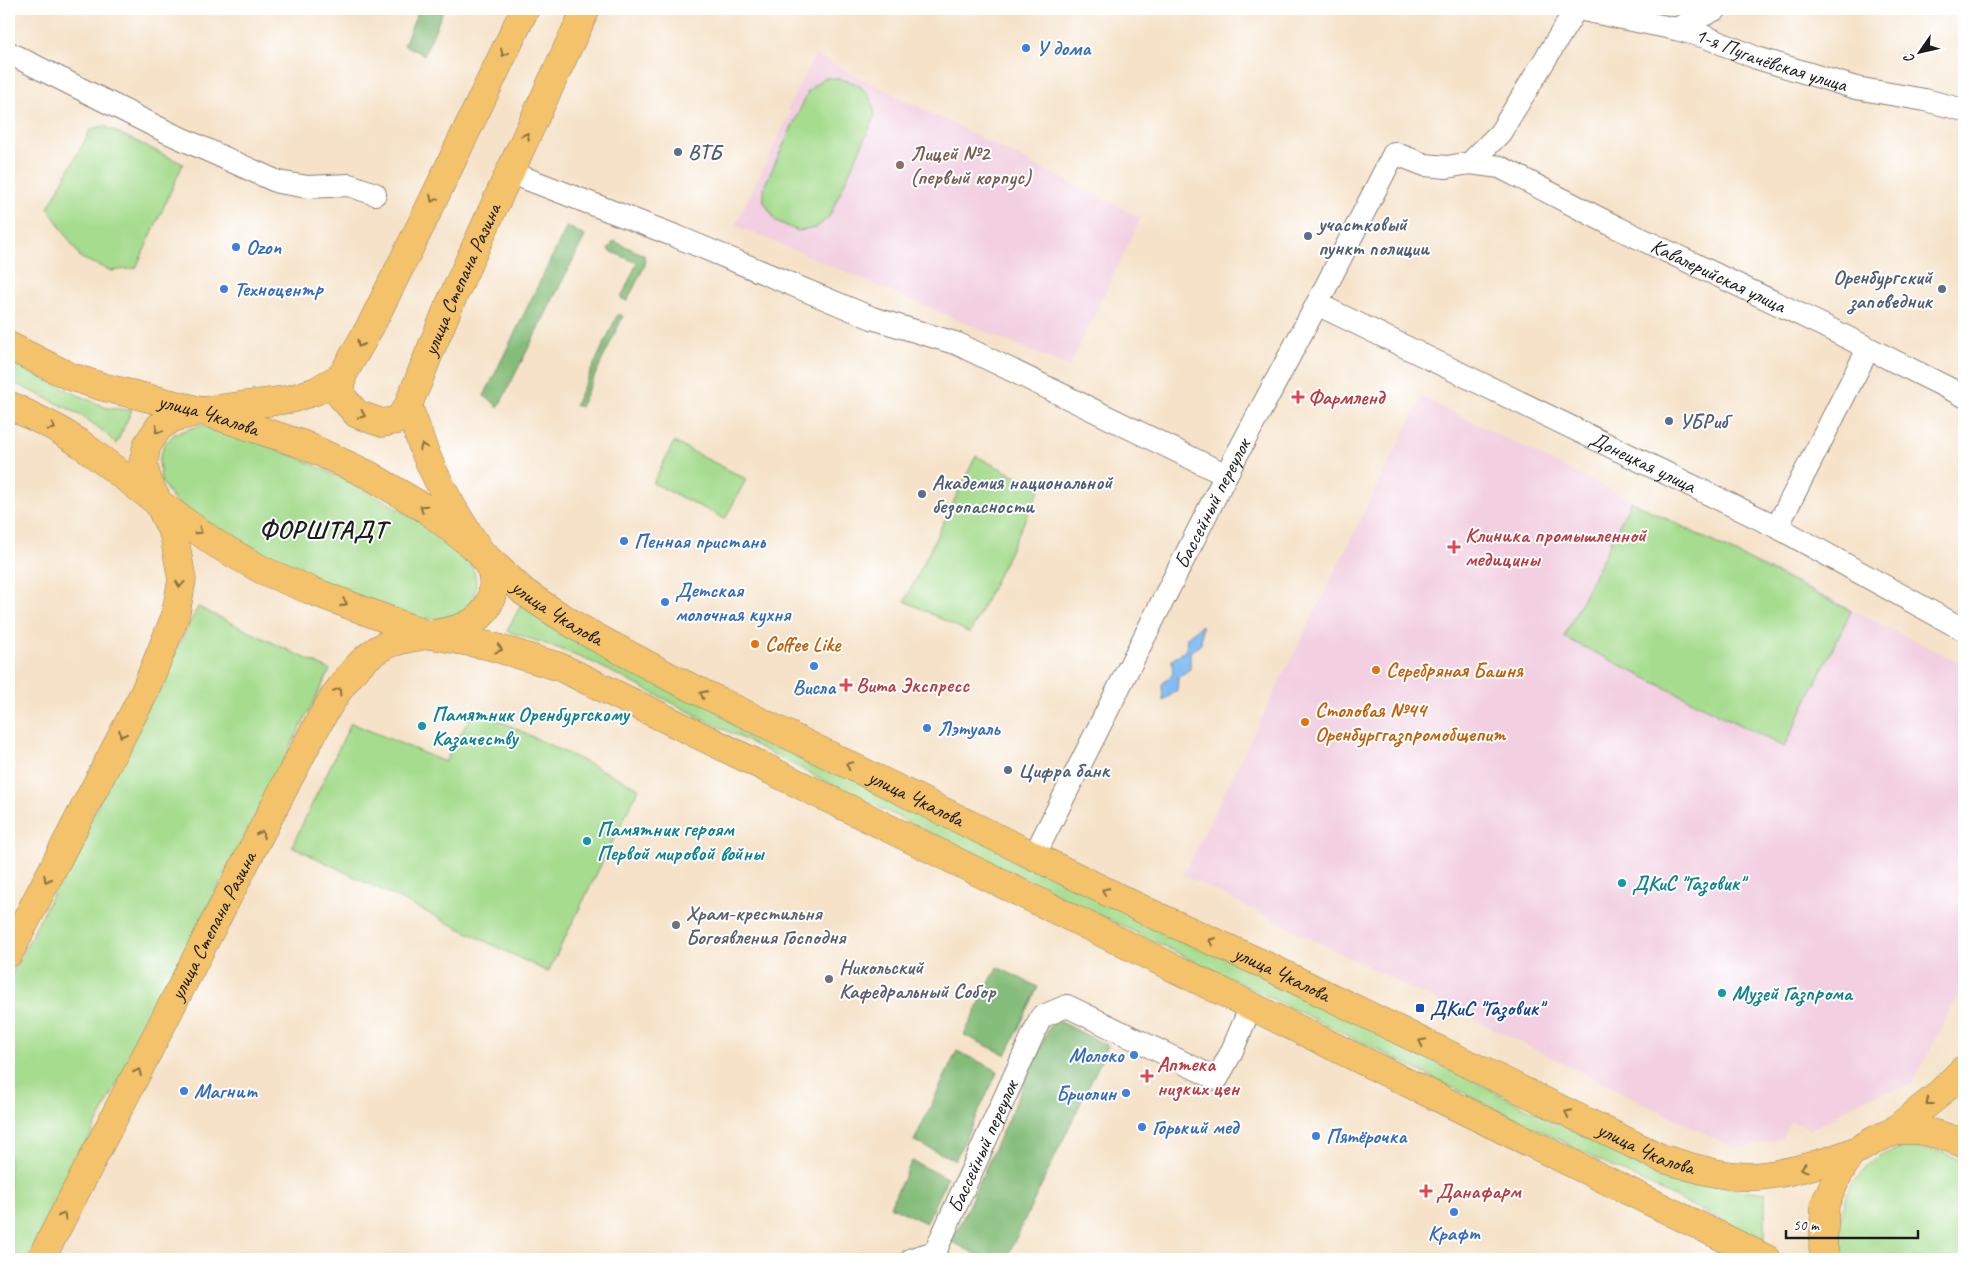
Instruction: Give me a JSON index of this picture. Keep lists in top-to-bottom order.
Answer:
{
  "streets": {
    "main road": ["улица Степана Разина", "улица Чкалова"],
    "street": [
      "1-я Пугачёвская улица",
      "Кавалерийская улица",
      "Донецкая улица",
      "Бассейный переулок"
    ]
  },
  "crossings": [
    ["Кавалерийская улица", "Бассейный переулок"],
    ["улица Степана Разина", "улица Чкалова"],
    ["улица Чкалова", "Бассейный переулок"],
    ["Донецкая улица", "Бассейный переулок"]
  ],
  "districts": ["ФОРШТАДТ"],
  "places": {
    "other": [
      "У дома",
      "ВТБ",
      "Лицей №2 (первый корпус)",
      "участковый пункт полиции",
      "Ozon",
      "Техноцентр",
      "Оренбургский заповедник",
      "УБРиб",
      "Академия национальной безопасности",
      "Пенная пристань",
      "Детская молочная кухня",
      "Coffee Like",
      "Висла",
      "Серебряная Башня",
      "Столовая №44 Оренбурггазпромобщепит",
      "Памятник Оренбургскому Казачеству",
      "Лэтуаль",
      "Цифра банк",
      "Памятник героям Первой мировой войны",
      "ДКиC \"Газовик\"",
      "Храм-крестильня Богоявления Господня",
      "Никольский Кафедральный Собор",
      "Музей Газпрома",
      "Молоко",
      "Магнит",
      "Бриолин",
      "Горький мед",
      "Пятёрочка",
      "Крафт"
    ],
    "health": [
      "Фармленд",
      "Клиника промышленной медицины",
      "Вита Экспресс",
      "Аптека низких цен",
      "Данафарм"
    ],
    "transit": ["ДКиС \"Газовик\""]
  },
  "scale_bar": "50 m",
  "north": "bottom left"
}
